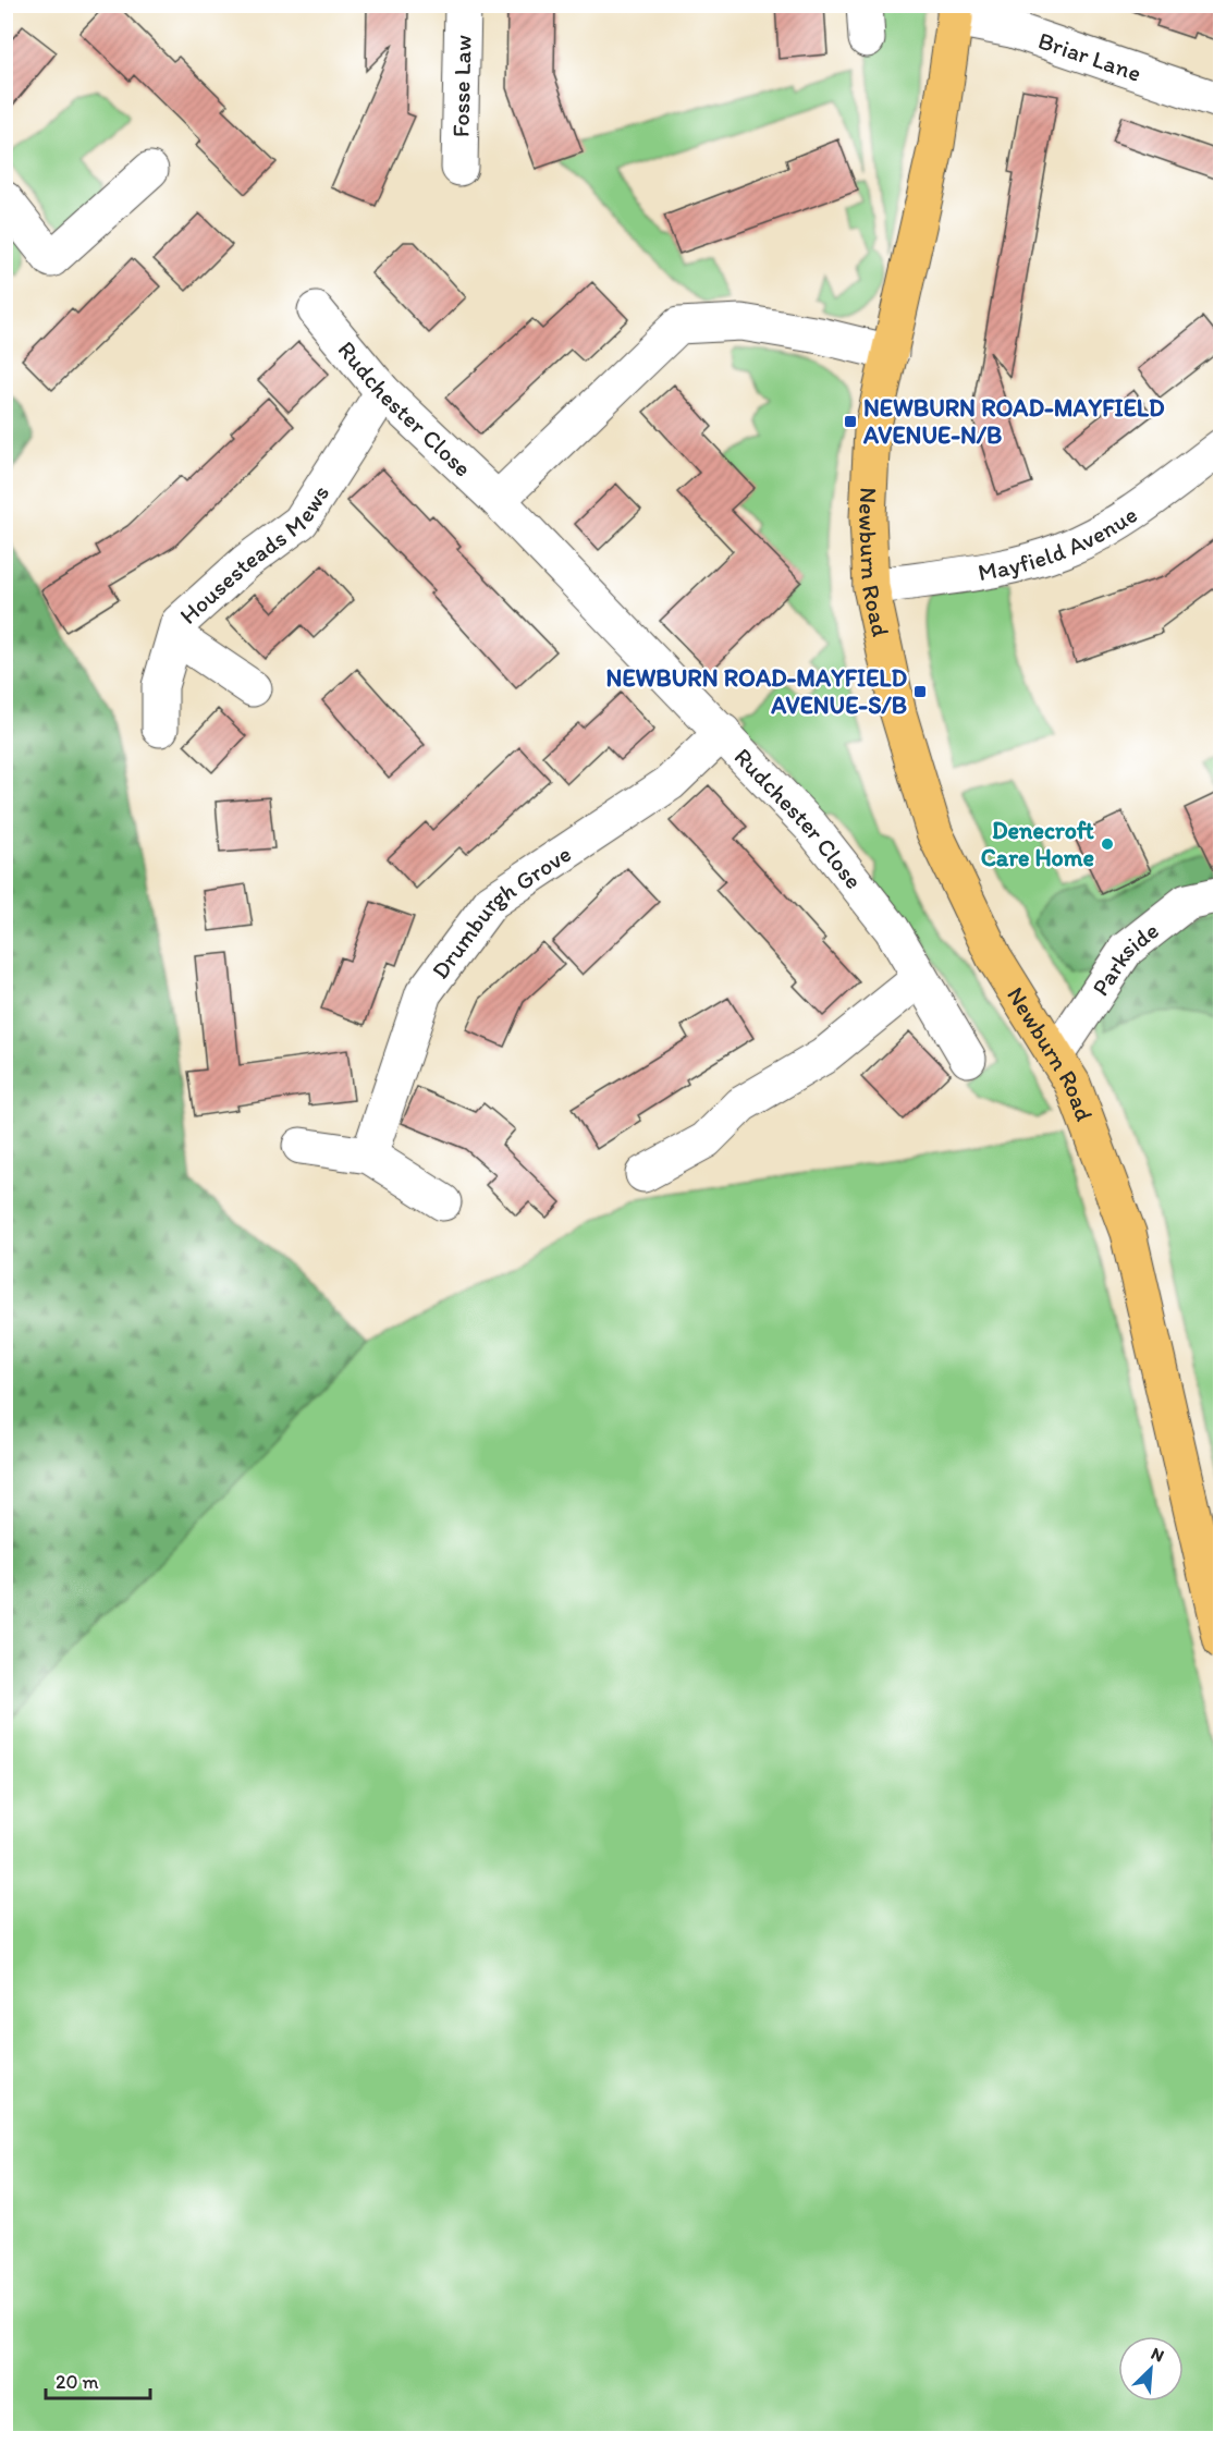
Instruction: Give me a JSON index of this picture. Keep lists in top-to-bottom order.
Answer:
{
  "streets": {
    "main road": ["Newburn Road"],
    "street": [
      "Briar Lane",
      "Fosse Law",
      "Rudchester Close",
      "Mayfield Avenue",
      "Housesteads Mews",
      "Drumburgh Grove",
      "Parkside"
    ]
  },
  "crossings": [
    ["Briar Lane", "Newburn Road"],
    ["Rudchester Close", "Housesteads Mews"],
    ["Rudchester Close", "Drumburgh Grove"],
    ["Mayfield Avenue", "Newburn Road"],
    ["Newburn Road", "Parkside"]
  ],
  "places": {
    "transit": ["NEWBURN ROAD-MAYFIELD AVENUE-N/B", "NEWBURN ROAD-MAYFIELD AVENUE-S/B"],
    "other": ["Denecroft Care Home"]
  },
  "scale_bar": "20 m",
  "north": "top right"
}
